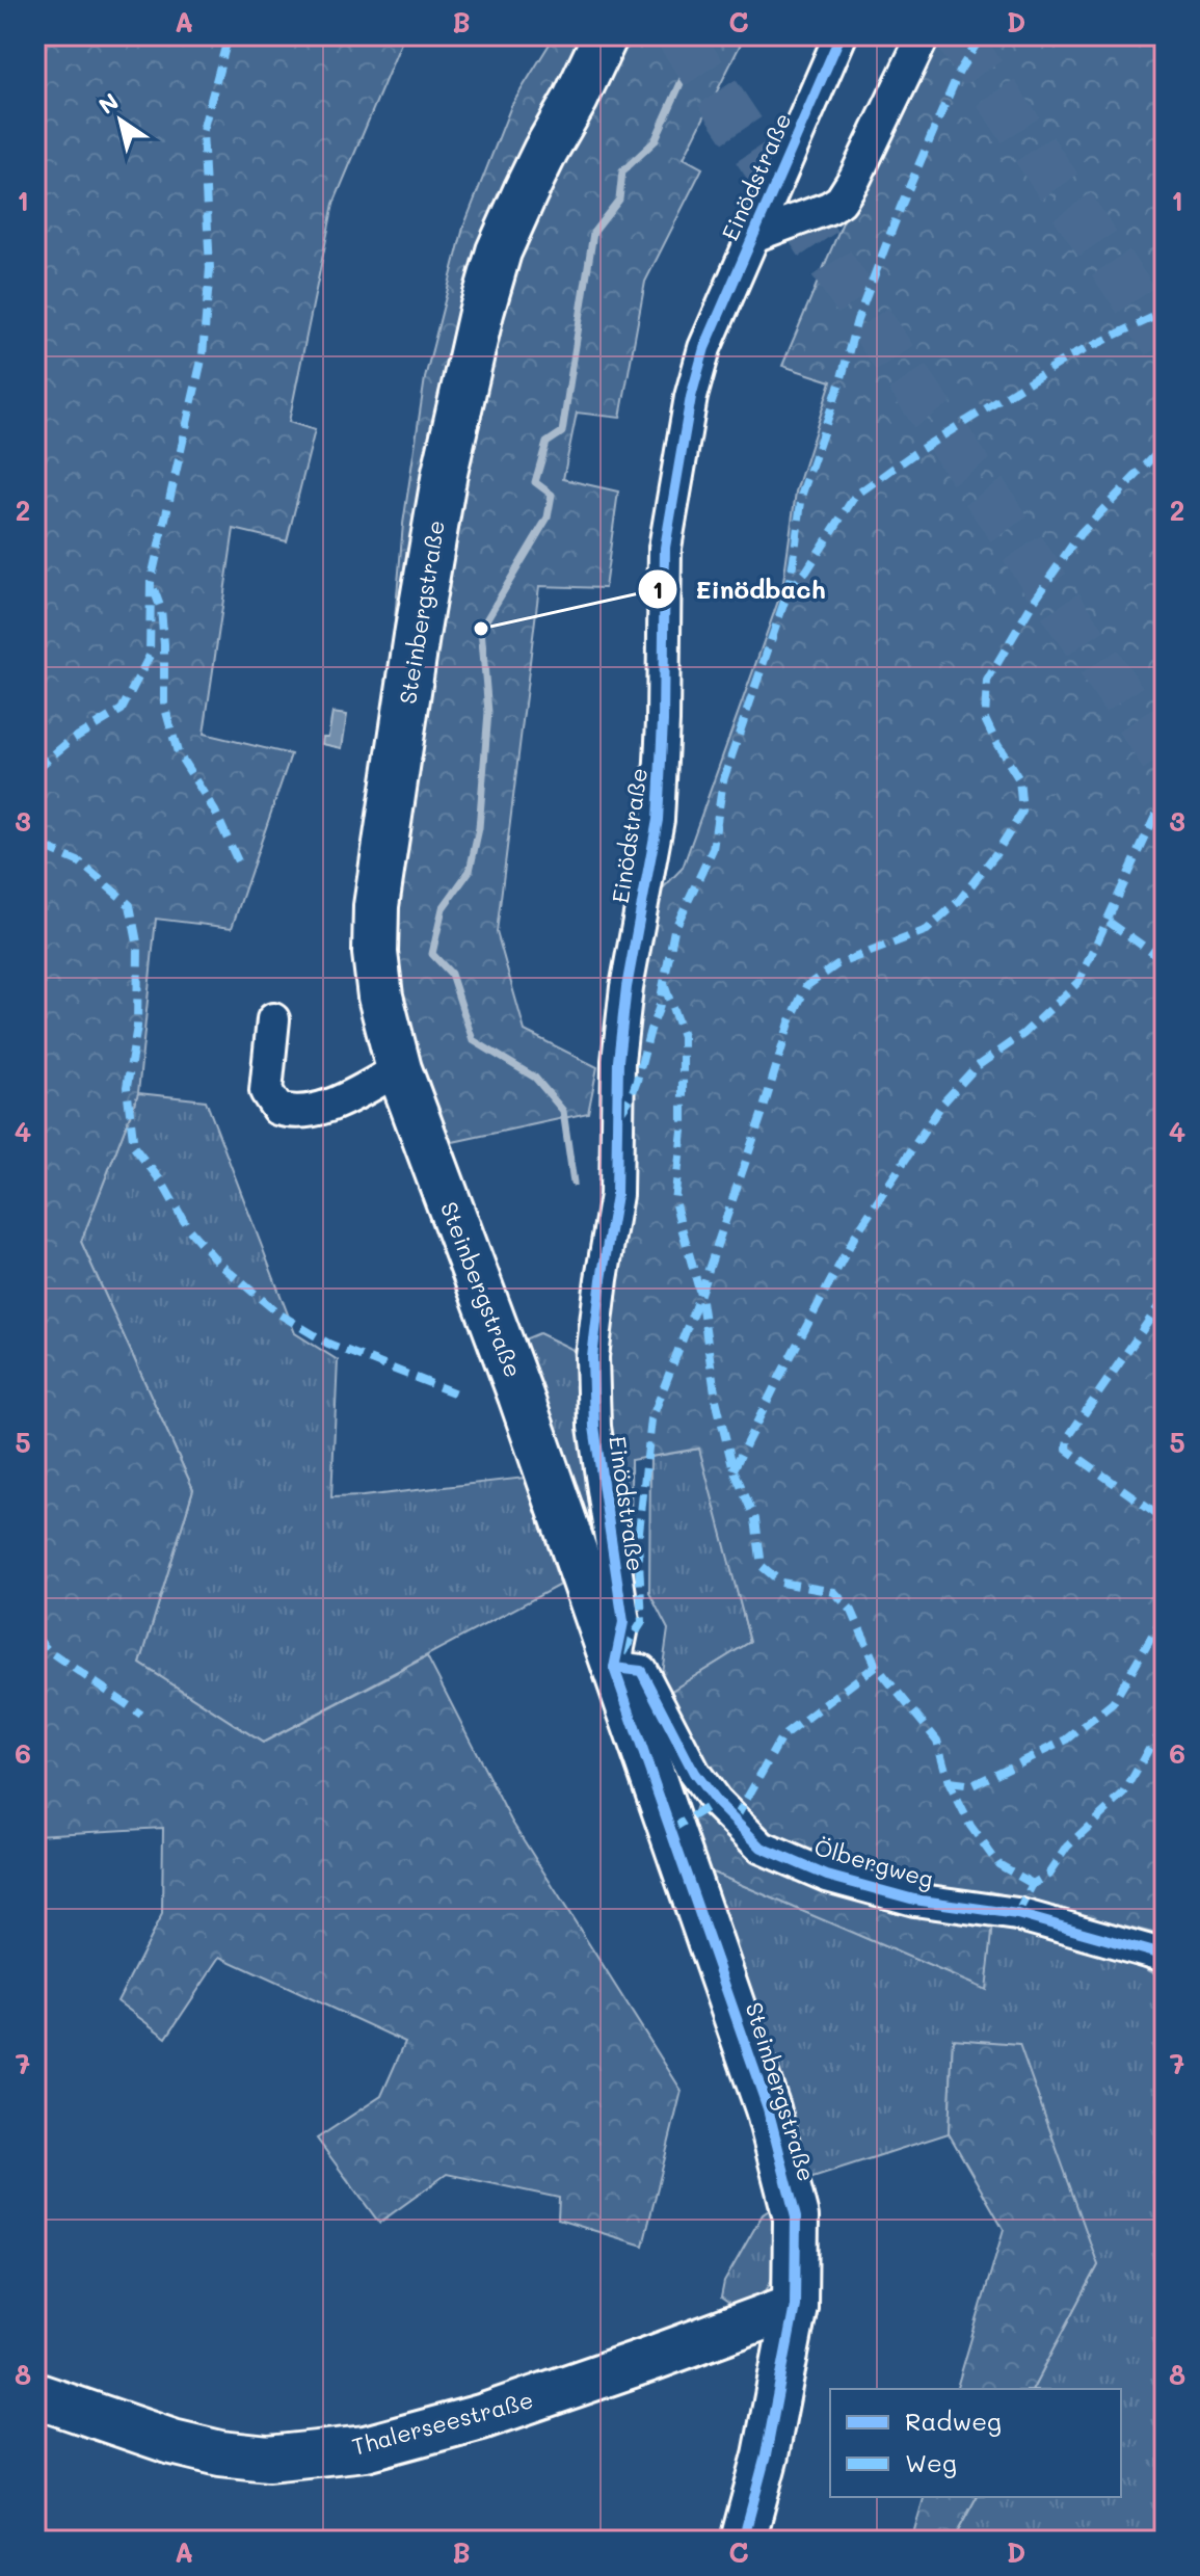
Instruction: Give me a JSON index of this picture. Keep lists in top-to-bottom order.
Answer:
{
  "streets": {
    "main road": ["Steinbergstraße", "Thalerseestraße"],
    "street": ["Einödstraße", "Ölbergweg"]
  },
  "crossings": [
    ["Einödstraße", "Steinbergstraße"],
    ["Einödstraße", "Ölbergweg"],
    ["Steinbergstraße", "Ölbergweg"],
    ["Steinbergstraße", "Thalerseestraße"]
  ],
  "places": ["Einödbach"],
  "legend": ["Radweg", "Weg"],
  "north": "top left",
  "grid": {
    "columns": [
      "A",
      "B",
      "C",
      "D"
    ],
    "rows": [
      "1",
      "2",
      "3",
      "4",
      "5",
      "6",
      "7",
      "8"
    ]
  }
}
